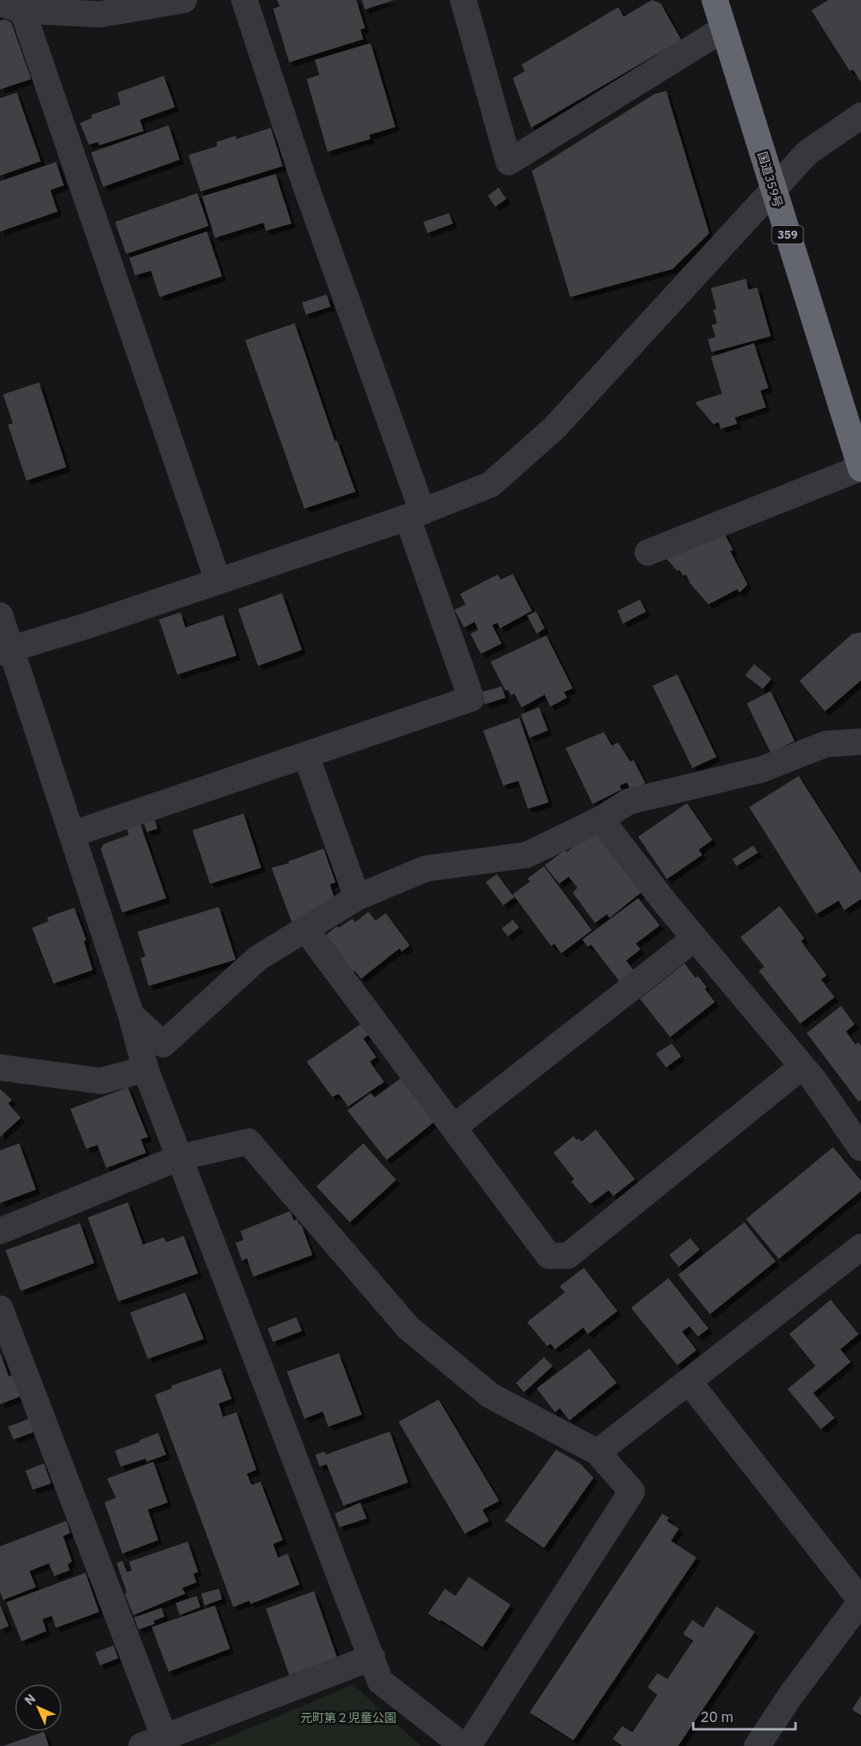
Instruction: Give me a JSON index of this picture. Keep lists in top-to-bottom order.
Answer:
{
  "streets": {
    "highway": ["国道359号", "359"]
  },
  "parks": ["元町第２児童公園"],
  "scale_bar": "20 m",
  "north": "top left"
}
